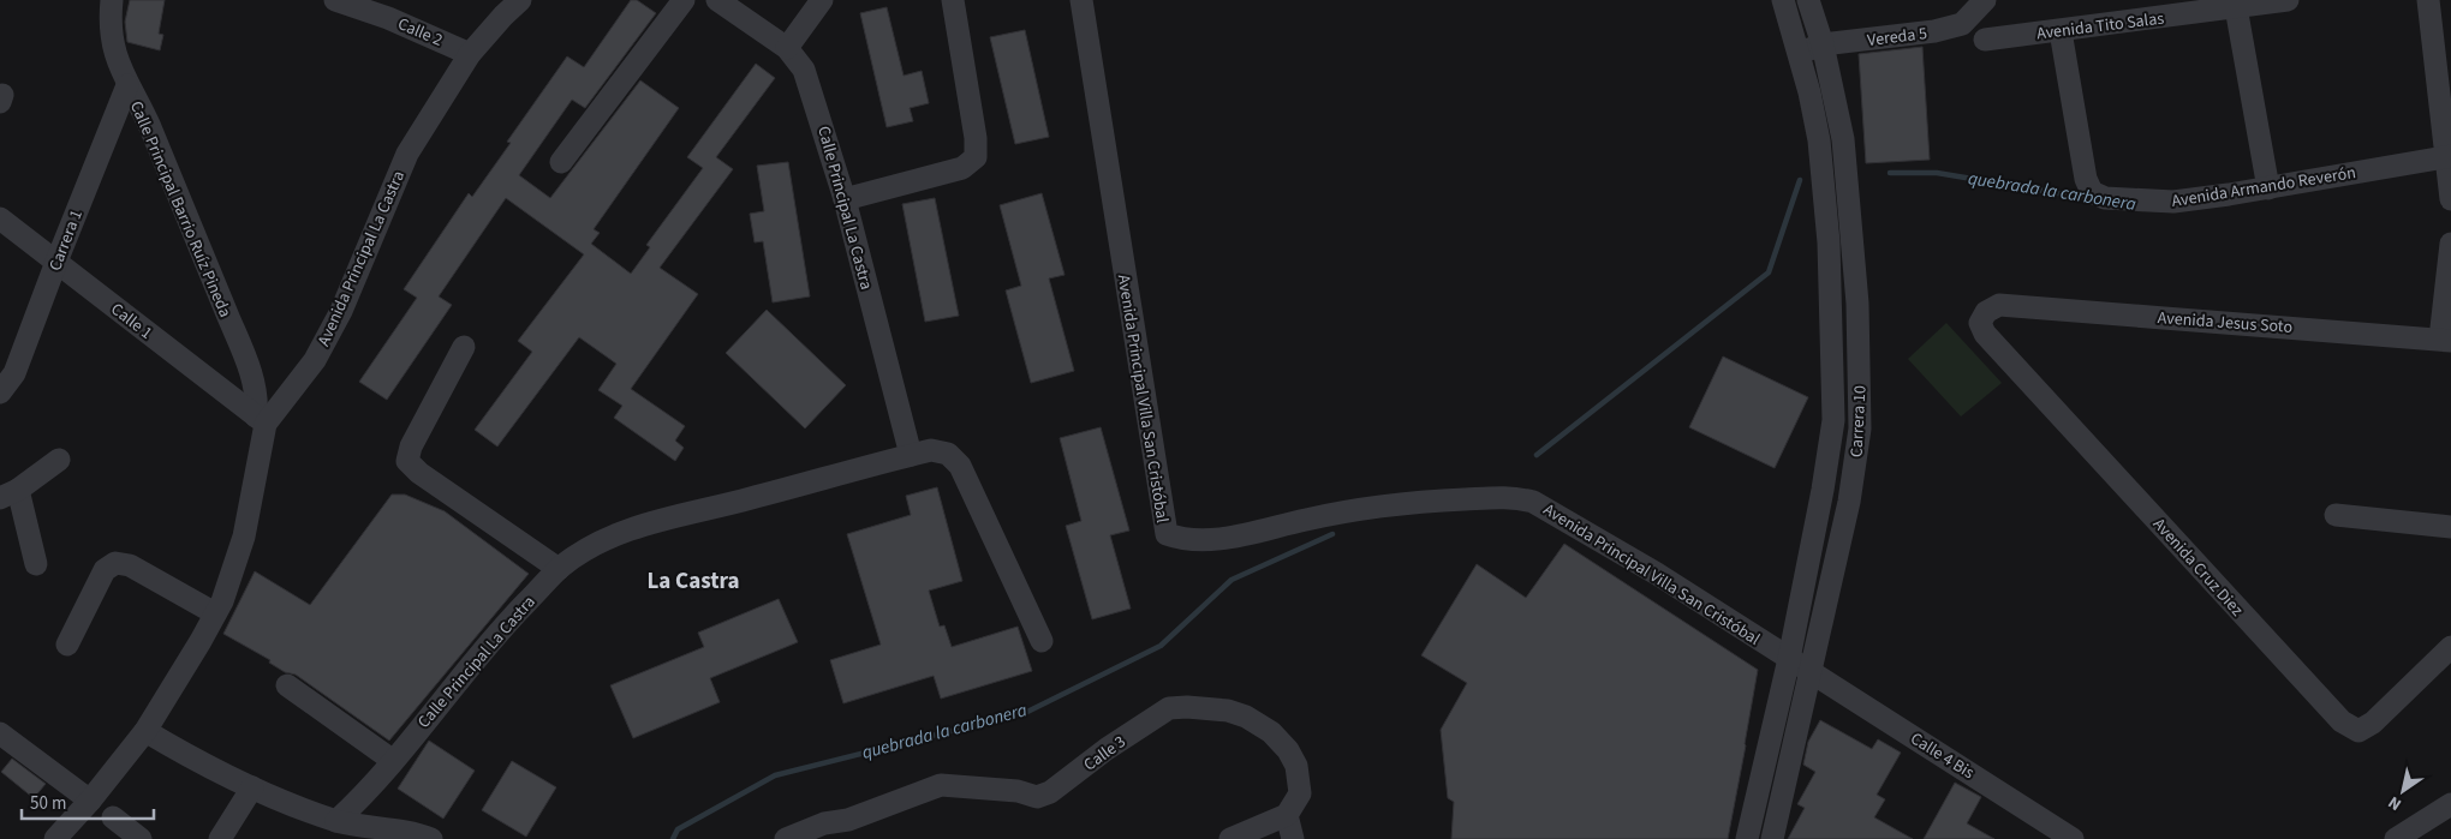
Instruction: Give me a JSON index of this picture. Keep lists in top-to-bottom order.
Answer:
{
  "streets": {
    "street": [
      "Avenida Tito Salas",
      "Calle 2",
      "Vereda 5",
      "Avenida Armando Reverón",
      "Calle Principal La Castra",
      "Calle Principal Barrio Ruíz Pineda",
      "Carrera 1",
      "Avenida Principal La Castra",
      "Calle 1",
      "Avenida Jesus Soto",
      "Avenida Principal Villa San Cristóbal",
      "Carrera 10",
      "Avenida Cruz Diez",
      "Calle 3",
      "Calle 4 Bis"
    ]
  },
  "crossings": [
    ["Avenida Tito Salas", "Avenida Armando Reverón"],
    ["Calle 2", "Avenida Principal La Castra"],
    ["Vereda 5", "Carrera 10"],
    ["Calle Principal Barrio Ruíz Pineda", "Carrera 1"],
    ["Calle Principal Barrio Ruíz Pineda", "Avenida Principal La Castra"],
    ["Calle Principal Barrio Ruíz Pineda", "Calle 1"],
    ["Carrera 1", "Calle 1"],
    ["Avenida Principal La Castra", "Calle 1"],
    ["Avenida Jesus Soto", "Avenida Cruz Diez"],
    ["Avenida Principal Villa San Cristóbal", "Carrera 10"],
    ["Avenida Principal Villa San Cristóbal", "Calle 4 Bis"],
    ["Carrera 10", "Calle 4 Bis"]
  ],
  "districts": ["La Castra"],
  "water": ["quebrada la carbonera"],
  "scale_bar": "50 m",
  "north": "bottom left"
}
